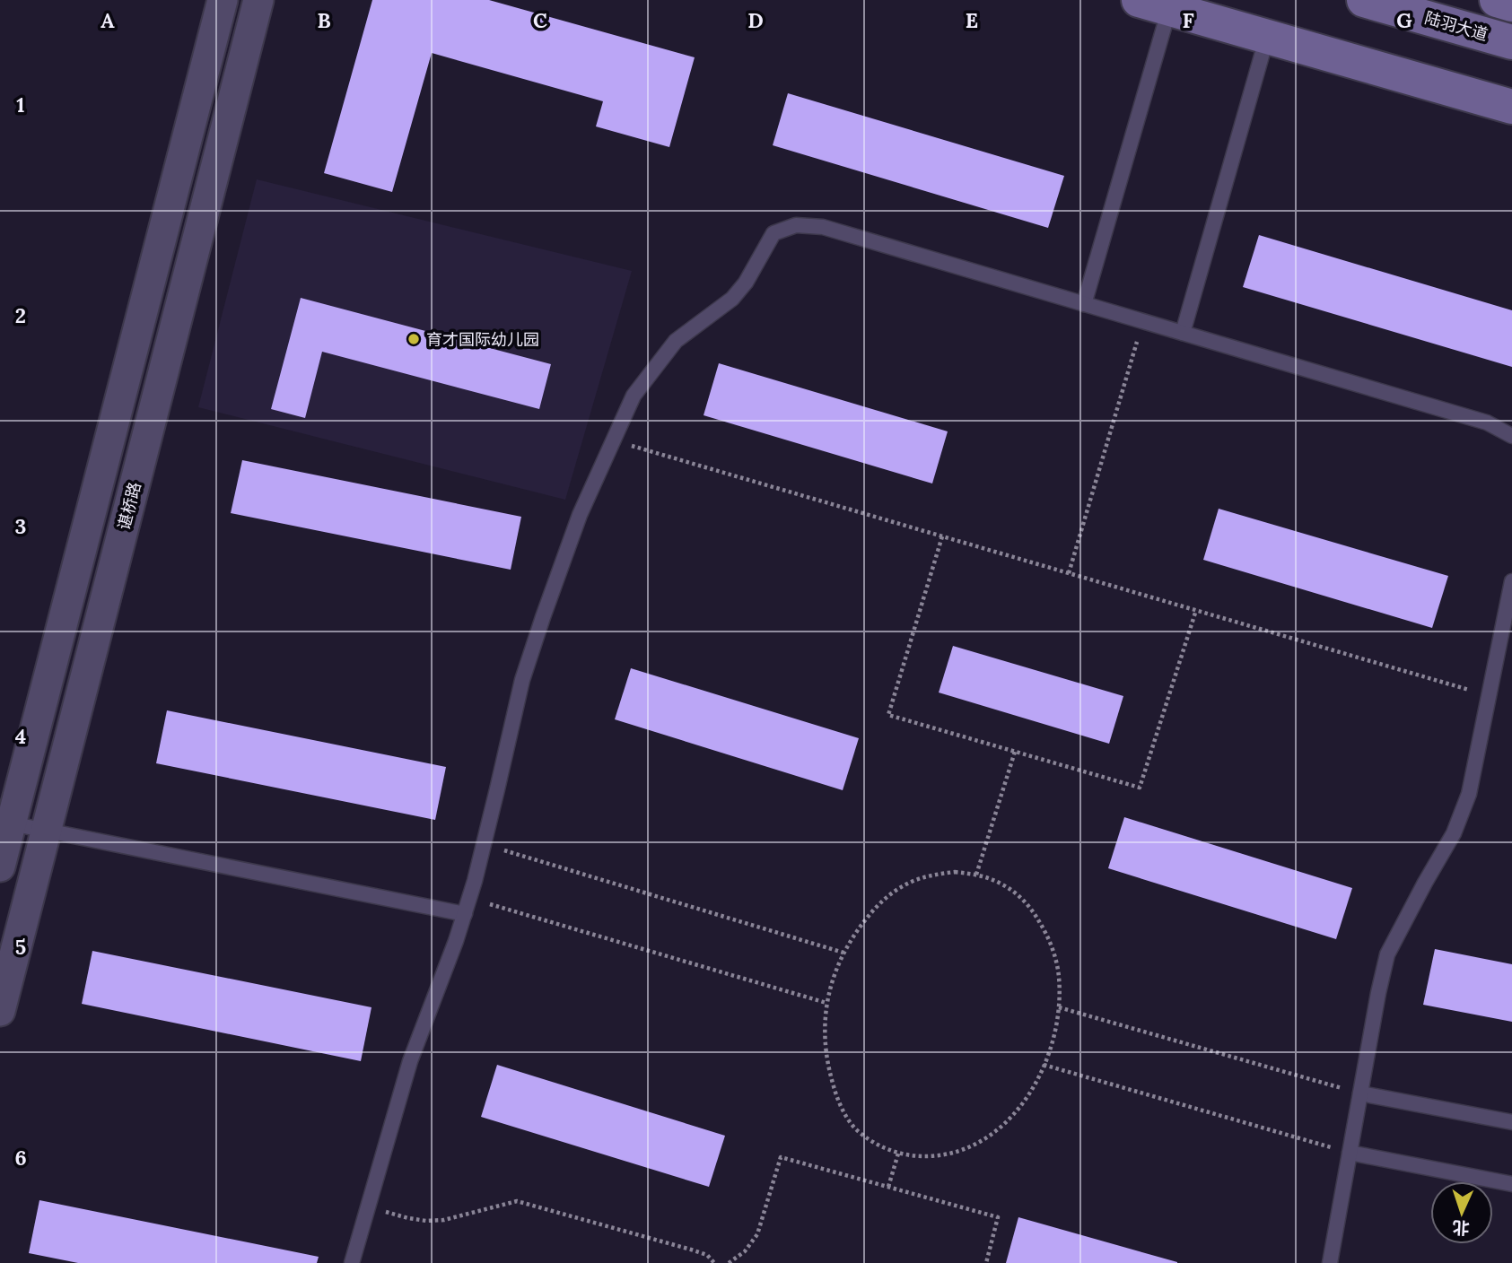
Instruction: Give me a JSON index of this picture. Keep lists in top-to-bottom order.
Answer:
{
  "streets": {
    "main road": ["陆羽大道"],
    "street": ["谌桥路"]
  },
  "places": ["育才国际幼儿园"],
  "north": "bottom",
  "grid": {
    "columns": [
      "A",
      "B",
      "C",
      "D",
      "E",
      "F",
      "G"
    ],
    "rows": [
      "1",
      "2",
      "3",
      "4",
      "5",
      "6"
    ]
  }
}
